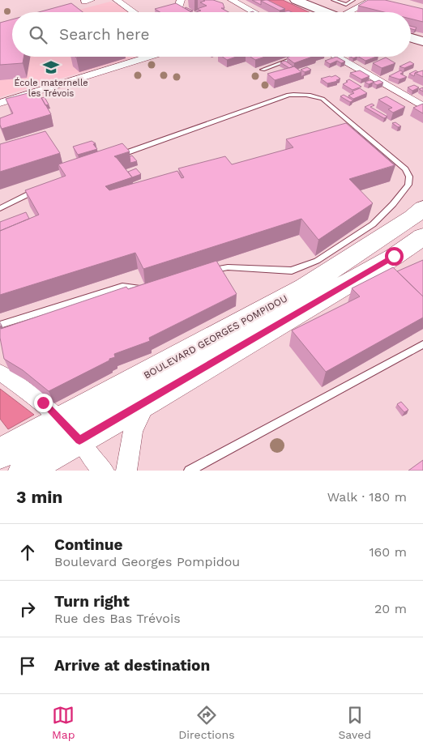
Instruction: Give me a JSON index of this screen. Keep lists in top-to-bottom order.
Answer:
{
  "streets": {
    "main road": ["BOULEVARD GEORGES POMPIDOU"]
  },
  "places": {
    "school or university": ["École maternelle les Trévois"]
  },
  "page": {
    "search": "Search here",
    "heading": ["3 min", "Walk · 180 m"],
    "list": [
      ["Continue", "Boulevard Georges Pompidou", "160 m"],
      ["Turn right", "Rue des Bas Trévois", "20 m"],
      "Arrive at destination"
    ],
    "nav": ["Map", "Directions", "Saved"]
  }
}
